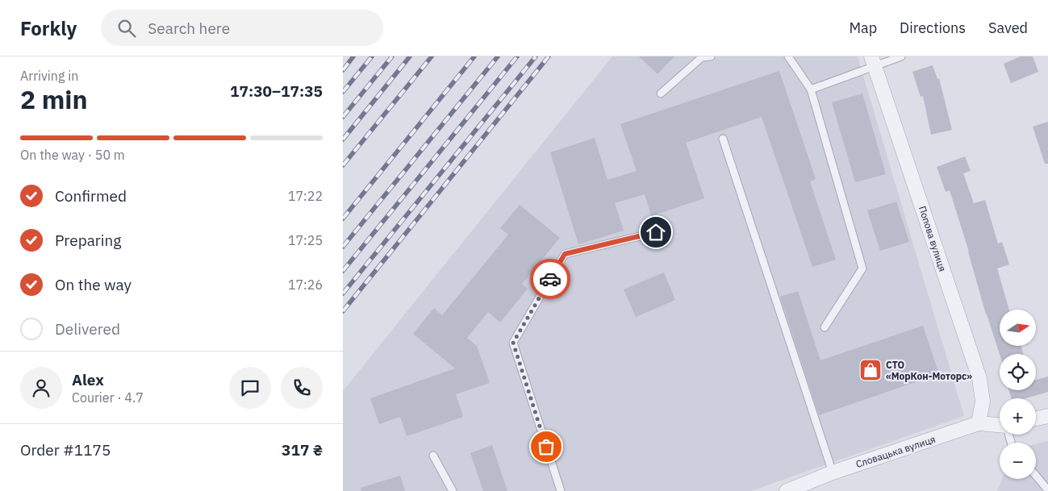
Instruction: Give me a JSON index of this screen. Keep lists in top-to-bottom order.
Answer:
{
  "streets": {
    "street": ["Попова вулиця", "Словацька вулиця"]
  },
  "crossings": [
    ["Попова вулиця", "Словацька вулиця"]
  ],
  "places": {
    "shop": ["СТО «МорКон-Моторс»"]
  },
  "north": "right",
  "page": {
    "header": "Forkly",
    "search": "Search here",
    "nav": ["Map", "Directions", "Saved"],
    "heading": ["2 min", "Arriving in", "17:30–17:35"],
    "panel": [
      "Alex",
      "Courier · 4.7",
      "Order #1175",
      "317 ₴"
    ],
    "bar": "On the way · 50 m",
    "list": [
      ["Confirmed", "17:22"],
      ["Preparing", "17:25"],
      ["On the way", "17:26"],
      "Delivered"
    ],
    "map_buttons": ["+", "−"]
  }
}
